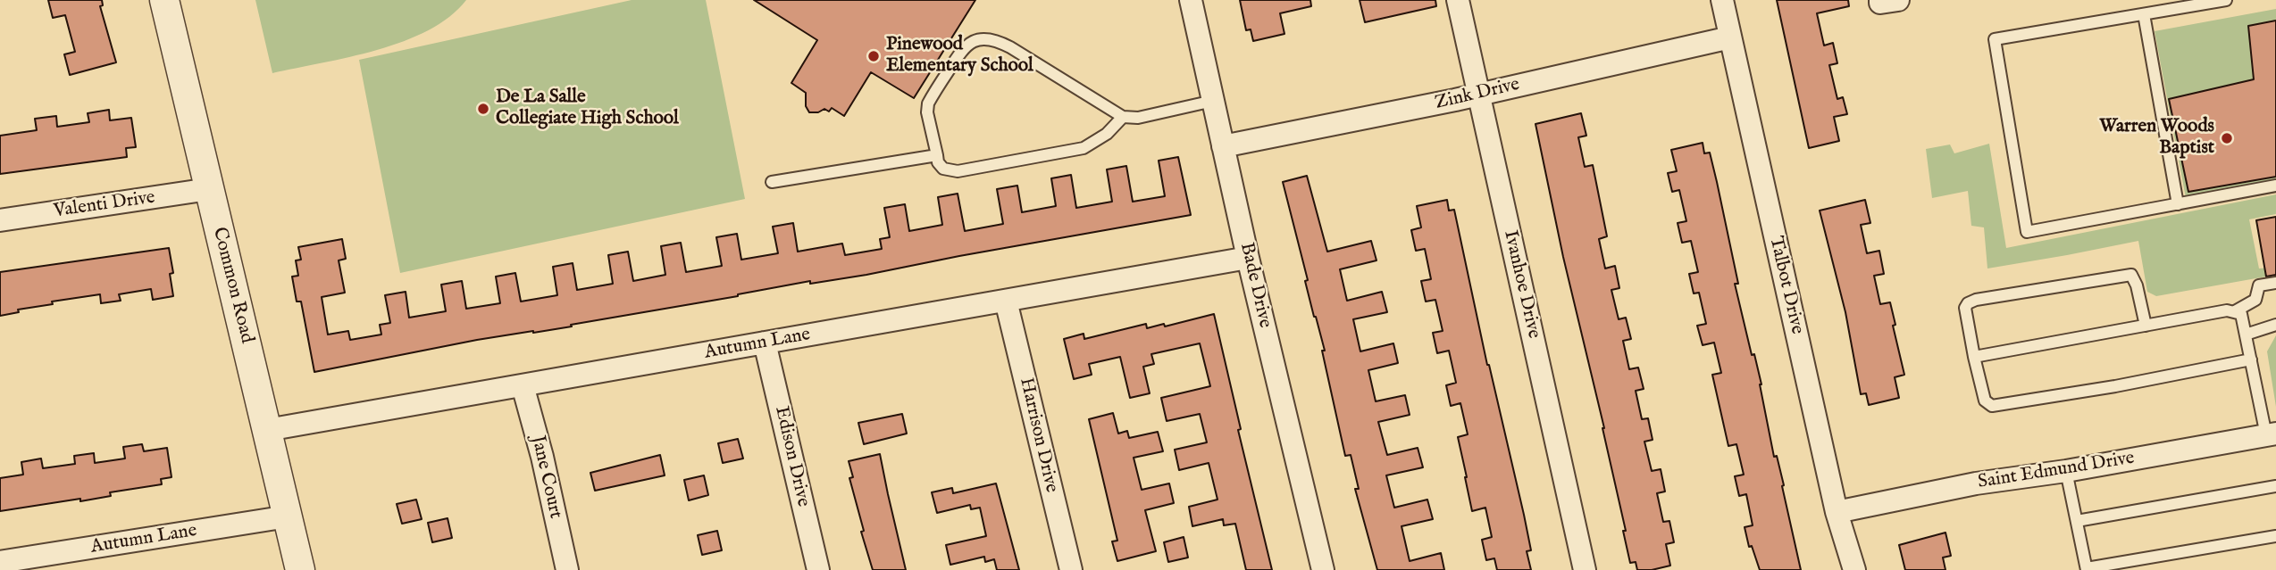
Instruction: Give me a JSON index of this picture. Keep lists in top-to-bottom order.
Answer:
{
  "streets": {
    "street": [
      "Zink Drive",
      "Valenti Drive",
      "Ivanhoe Drive",
      "Common Road",
      "Bade Drive",
      "Talbot Drive",
      "Autumn Lane",
      "Harrison Drive",
      "Edison Drive",
      "Saint Edmund Drive",
      "Jane Court"
    ]
  },
  "crossings": [
    ["Zink Drive", "Ivanhoe Drive"],
    ["Zink Drive", "Bade Drive"],
    ["Zink Drive", "Talbot Drive"],
    ["Valenti Drive", "Common Road"],
    ["Common Road", "Autumn Lane"],
    ["Bade Drive", "Autumn Lane"],
    ["Talbot Drive", "Saint Edmund Drive"],
    ["Autumn Lane", "Harrison Drive"],
    ["Autumn Lane", "Edison Drive"],
    ["Autumn Lane", "Jane Court"]
  ],
  "places": ["Pinewood Elementary School", "De La Salle Collegiate High School", "Warren Woods Baptist"]
}
